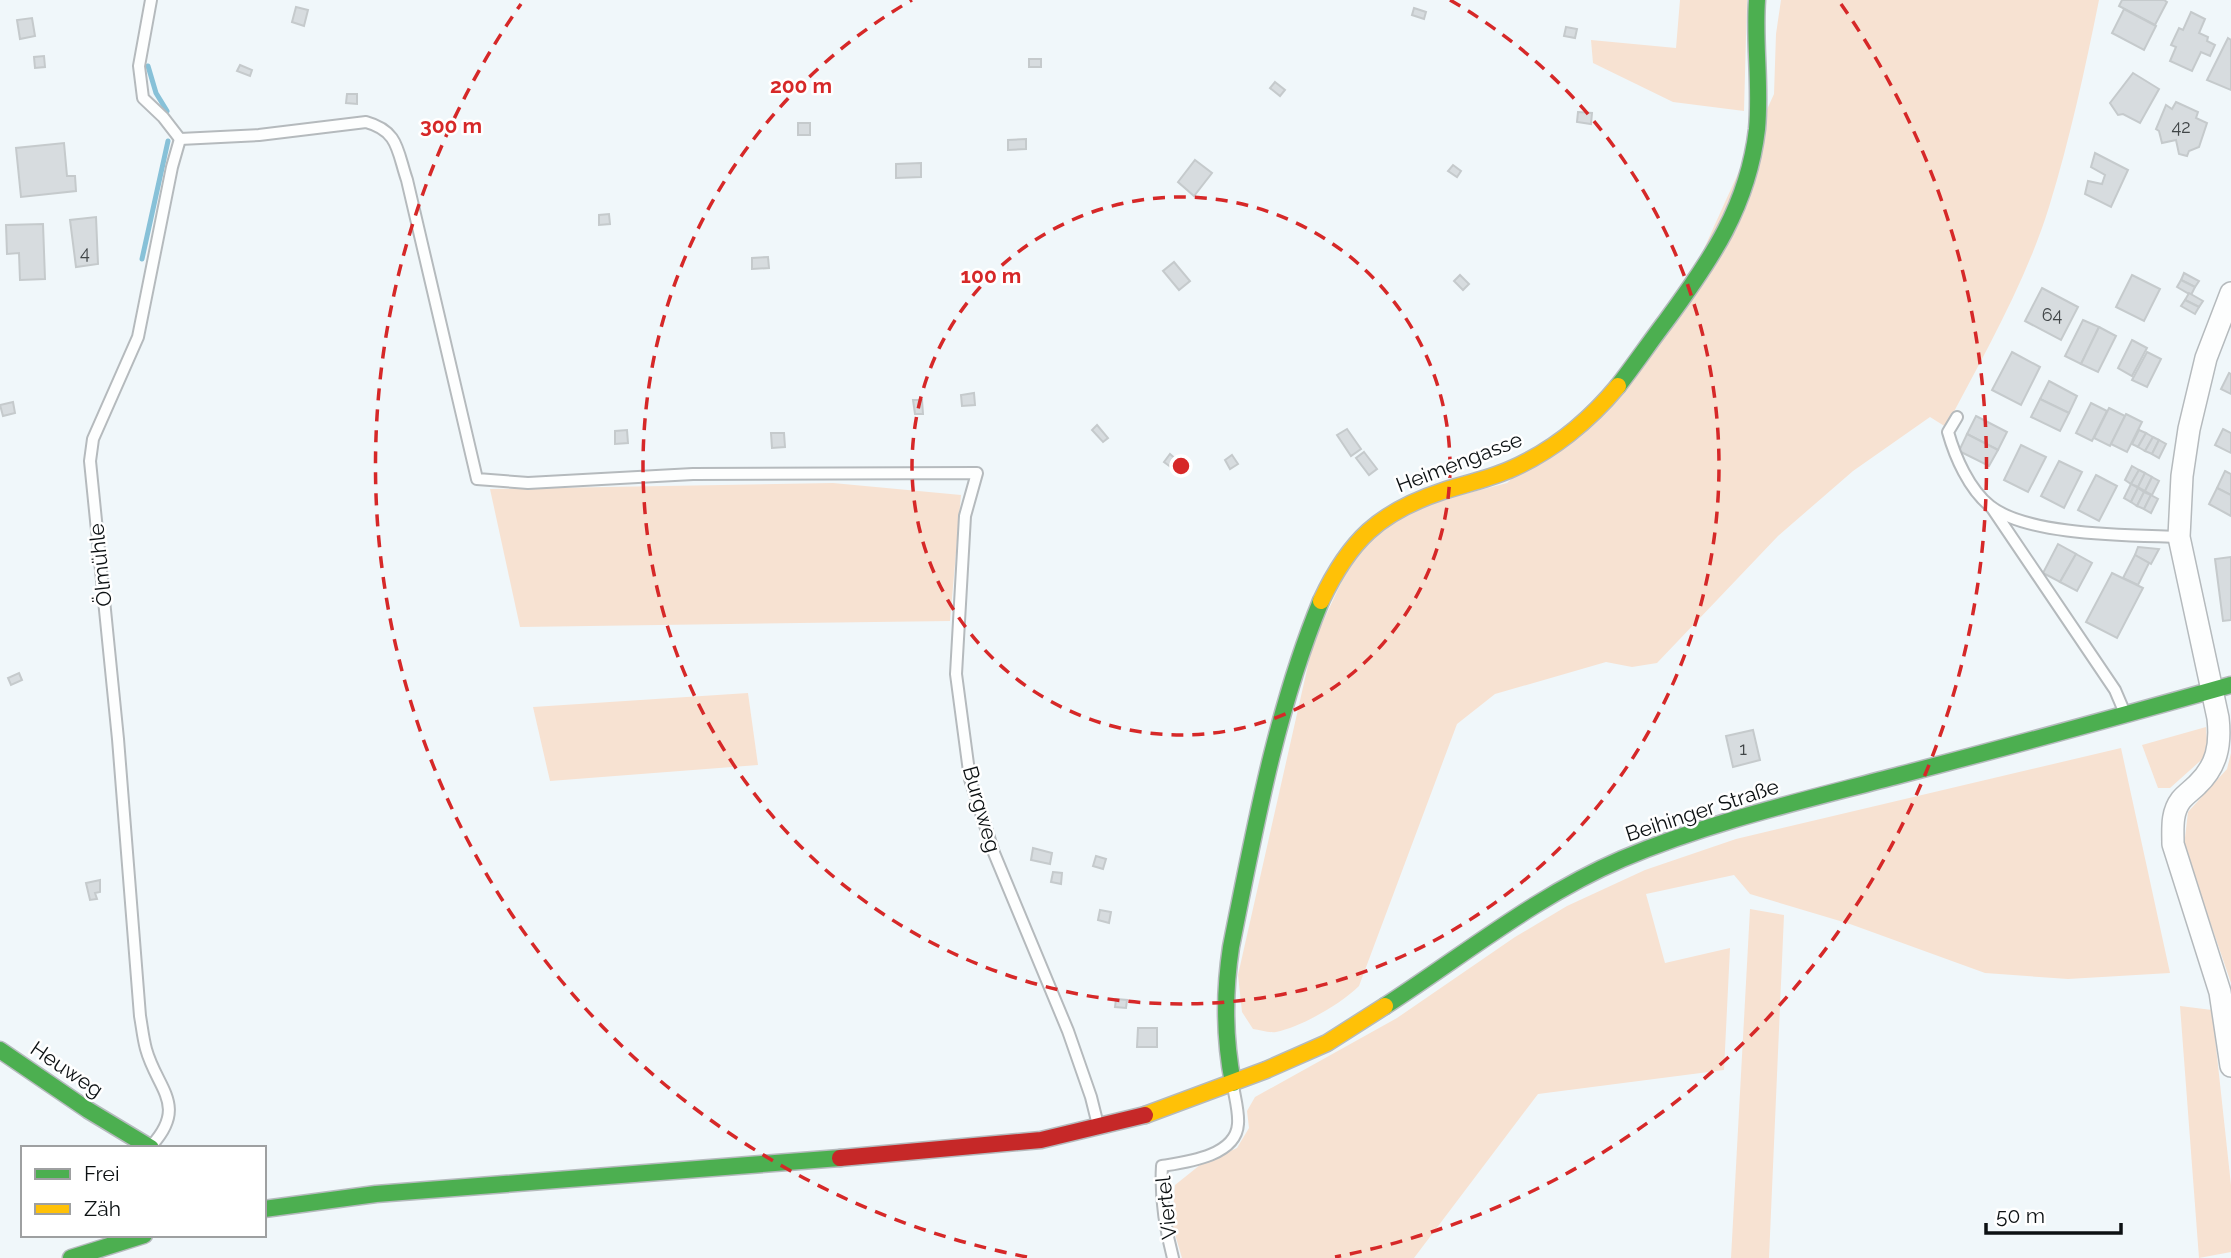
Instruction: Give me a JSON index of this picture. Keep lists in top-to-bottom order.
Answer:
{
  "streets": {
    "main road": ["Heimengasse", "Beihinger Straße", "Heuweg"],
    "lane": ["Ölmühle", "Burgweg", "Viertel"]
  },
  "crossings": [
    ["Heimengasse", "Beihinger Straße"],
    ["Heimengasse", "Viertel"],
    ["Ölmühle", "Burgweg"],
    ["Burgweg", "Beihinger Straße"],
    ["Beihinger Straße", "Viertel"]
  ],
  "house_numbers": [
    "42",
    "4",
    "64",
    "1"
  ],
  "legend": ["Frei", "Zäh"],
  "scale_bar": "50 m",
  "rings": ["200 m", "300 m", "100 m"]
}
